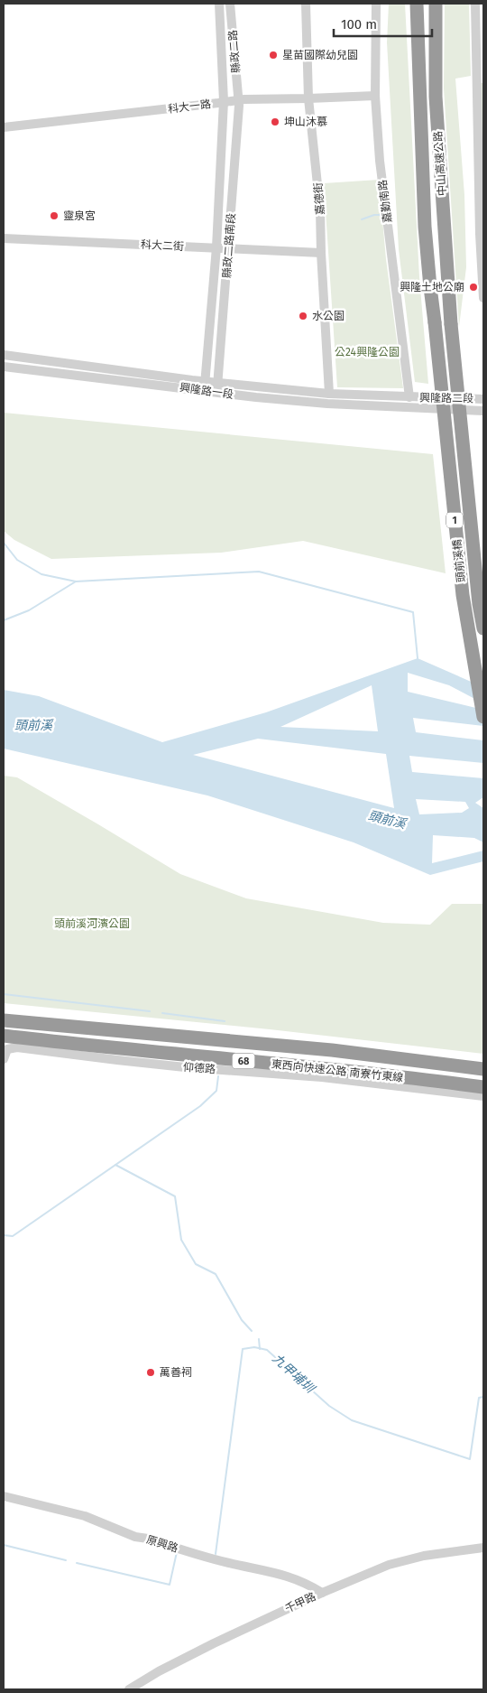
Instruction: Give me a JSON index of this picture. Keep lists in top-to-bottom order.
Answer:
{
  "streets": {
    "highway": [
      "中山高速公路",
      "1",
      "頭前溪橋",
      "68",
      "東西向快速公路 南寮竹東線"
    ],
    "street": [
      "縣政二路",
      "科大一路",
      "嘉德街",
      "嘉勤南路",
      "科大二街",
      "縣政二路南段",
      "興隆路一段",
      "興隆路二段",
      "仰德路",
      "原興路",
      "千甲路"
    ]
  },
  "crossings": [
    ["縣政二路", "科大一路"],
    ["縣政二路", "縣政二路南段"],
    ["科大一路", "嘉德街"],
    ["科大一路", "嘉勤南路"],
    ["科大一路", "縣政二路南段"],
    ["中山高速公路", "頭前溪橋"],
    ["嘉德街", "科大二街"],
    ["嘉德街", "興隆路一段"],
    ["嘉勤南路", "興隆路一段"],
    ["嘉勤南路", "興隆路二段"],
    ["科大二街", "縣政二路南段"],
    ["縣政二路南段", "興隆路一段"],
    ["興隆路一段", "興隆路二段"],
    ["原興路", "千甲路"]
  ],
  "water": ["頭前溪", "九甲埔圳"],
  "parks": ["公24興隆公園", "頭前溪河濱公園"],
  "places": [
    "星苗國際幼兒園",
    "坤山沐慕",
    "靈泉宮",
    "興隆土地公廟",
    "水公園",
    "萬善祠"
  ],
  "scale_bar": "100 m"
}
